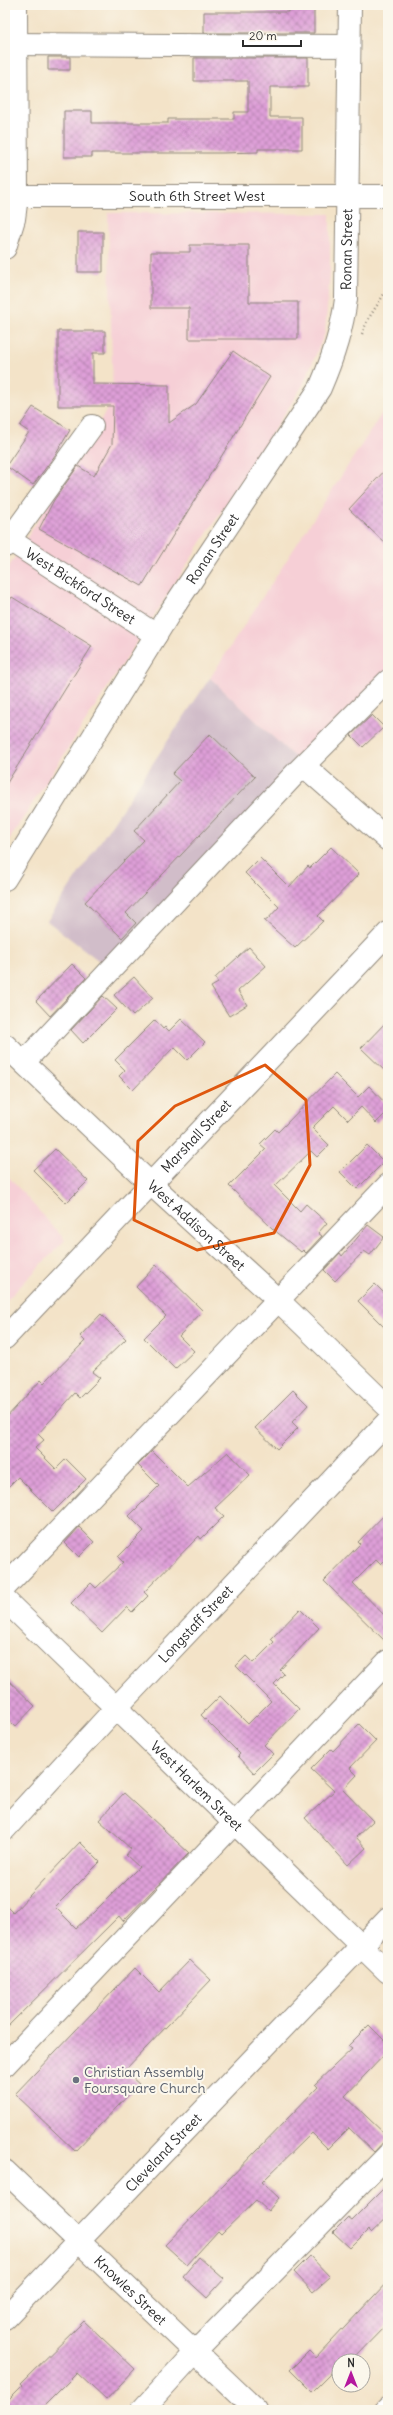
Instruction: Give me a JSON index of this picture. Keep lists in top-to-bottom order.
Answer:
{
  "streets": {
    "street": [
      "South 6th Street West",
      "Ronan Street",
      "West Bickford Street",
      "Marshall Street",
      "West Addison Street",
      "Longstaff Street",
      "West Harlem Street",
      "Cleveland Street",
      "Knowles Street"
    ]
  },
  "crossings": [
    ["South 6th Street West", "Ronan Street"],
    ["Ronan Street", "West Bickford Street"],
    ["Marshall Street", "West Addison Street"],
    ["Longstaff Street", "West Harlem Street"],
    ["West Harlem Street", "Cleveland Street"],
    ["Cleveland Street", "Knowles Street"]
  ],
  "places": ["Christian Assembly Foursquare Church"],
  "scale_bar": "20 m",
  "north": "top"
}
